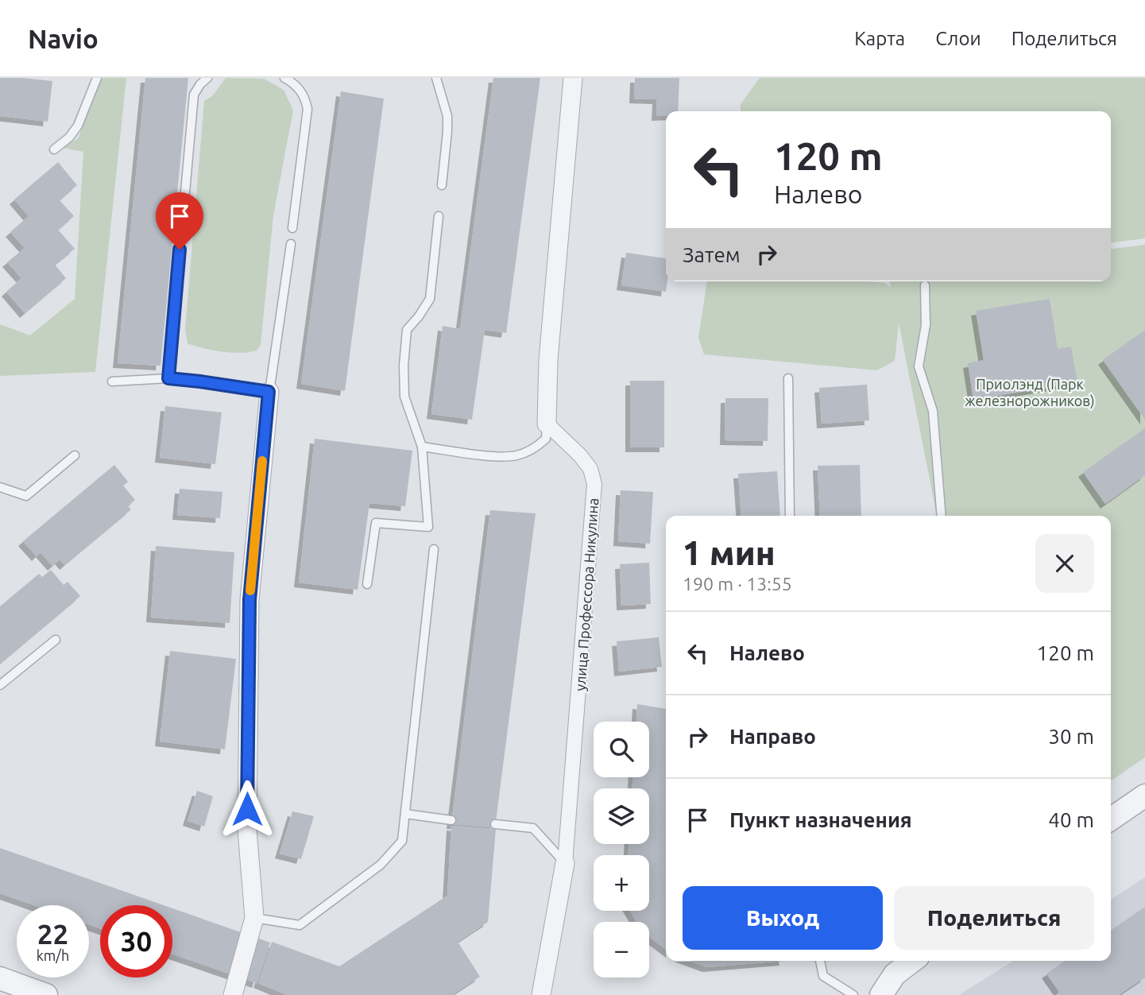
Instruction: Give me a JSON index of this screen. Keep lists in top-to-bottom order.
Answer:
{
  "streets": {
    "street": ["улица Профессора Никулина"]
  },
  "parks": ["Приолэнд (Парк железнорожников)"],
  "page": {
    "header": "Navio",
    "nav": ["Карта", "Слои", "Поделиться"],
    "turn": ["120 m", "Налево"],
    "then": "Затем",
    "heading": ["1 мин", "190 m · 13:55"],
    "list": [
      {
        "name": "Налево",
        "value": "120 m"
      },
      {
        "name": "Направо",
        "value": "30 m"
      },
      {
        "name": "Пункт назначения",
        "value": "40 m"
      }
    ],
    "map_buttons": ["+", "−"],
    "buttons": ["Выход", "Поделиться"],
    "speed": "22 km/h",
    "limit": "30"
  }
}
